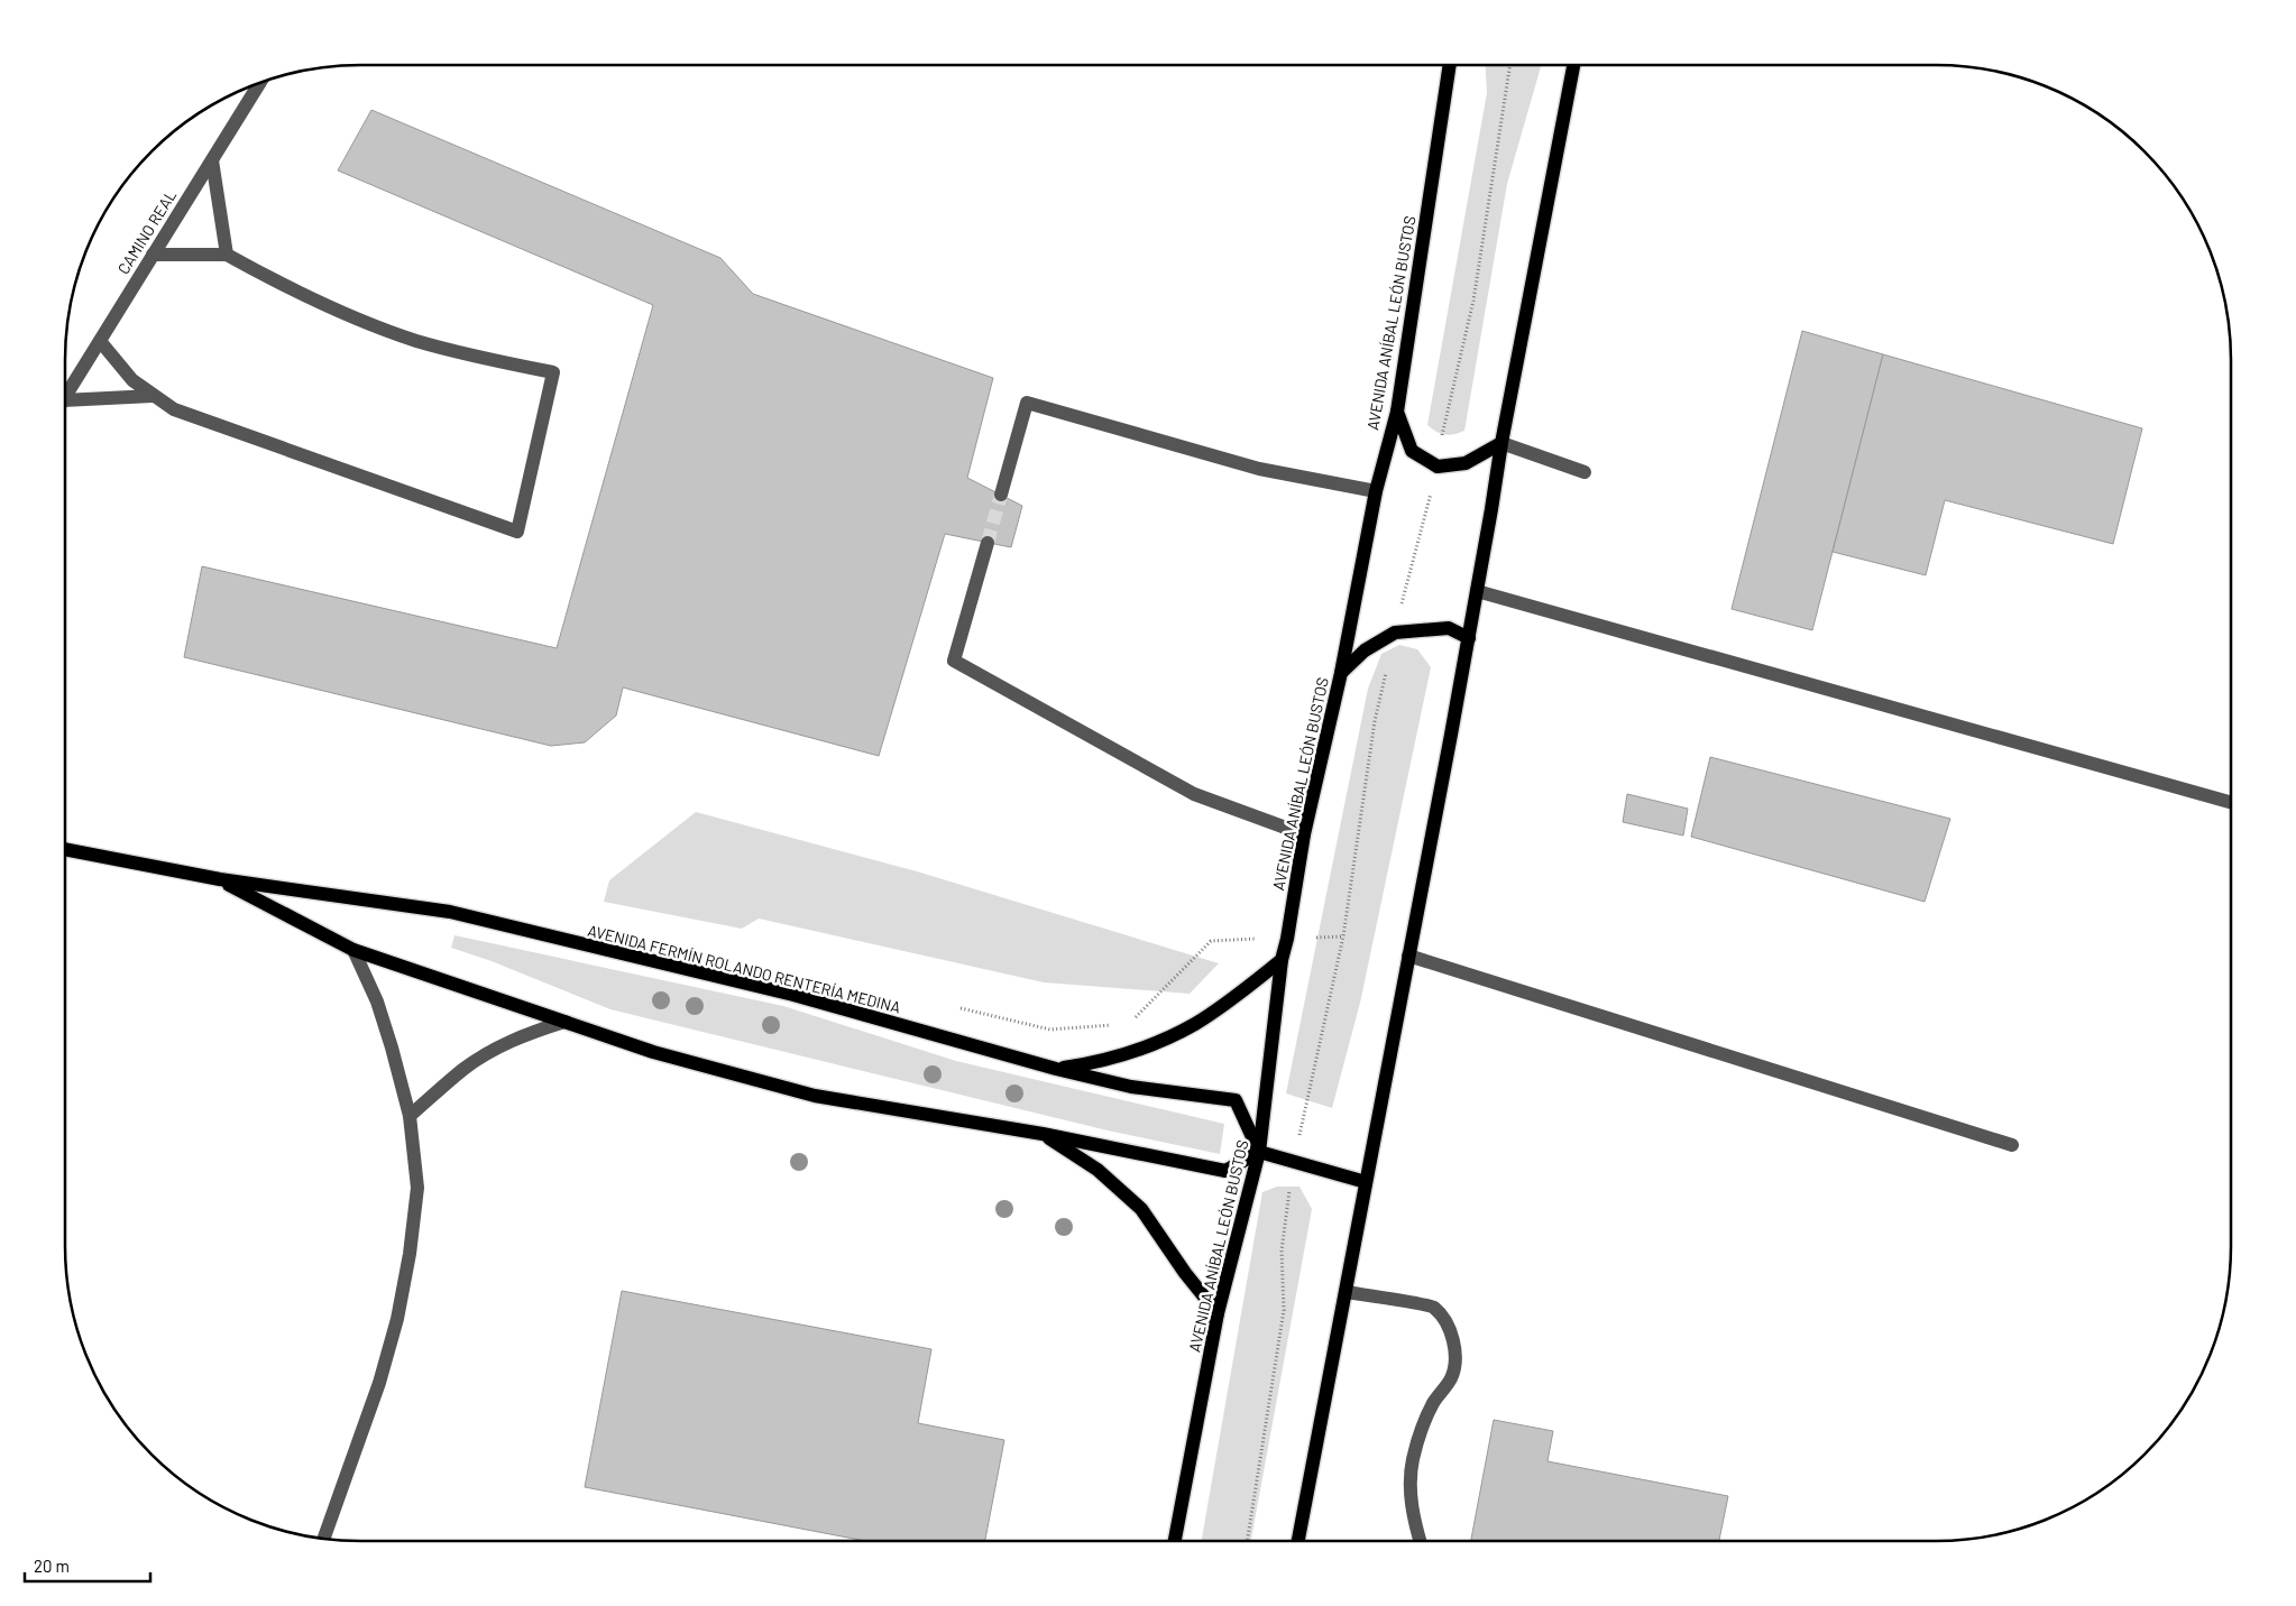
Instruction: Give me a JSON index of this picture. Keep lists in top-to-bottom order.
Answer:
{
  "streets": {
    "main road": ["AVENIDA ANÍBAL LEÓN BUSTOS", "AVENIDA FERMÍN ROLANDO RENTERÍA MEDINA"],
    "street": ["CAMINO REAL"]
  },
  "crossings": [
    ["AVENIDA ANÍBAL LEÓN BUSTOS", "AVENIDA FERMÍN ROLANDO RENTERÍA MEDINA"]
  ],
  "scale_bar": "20 m"
}
